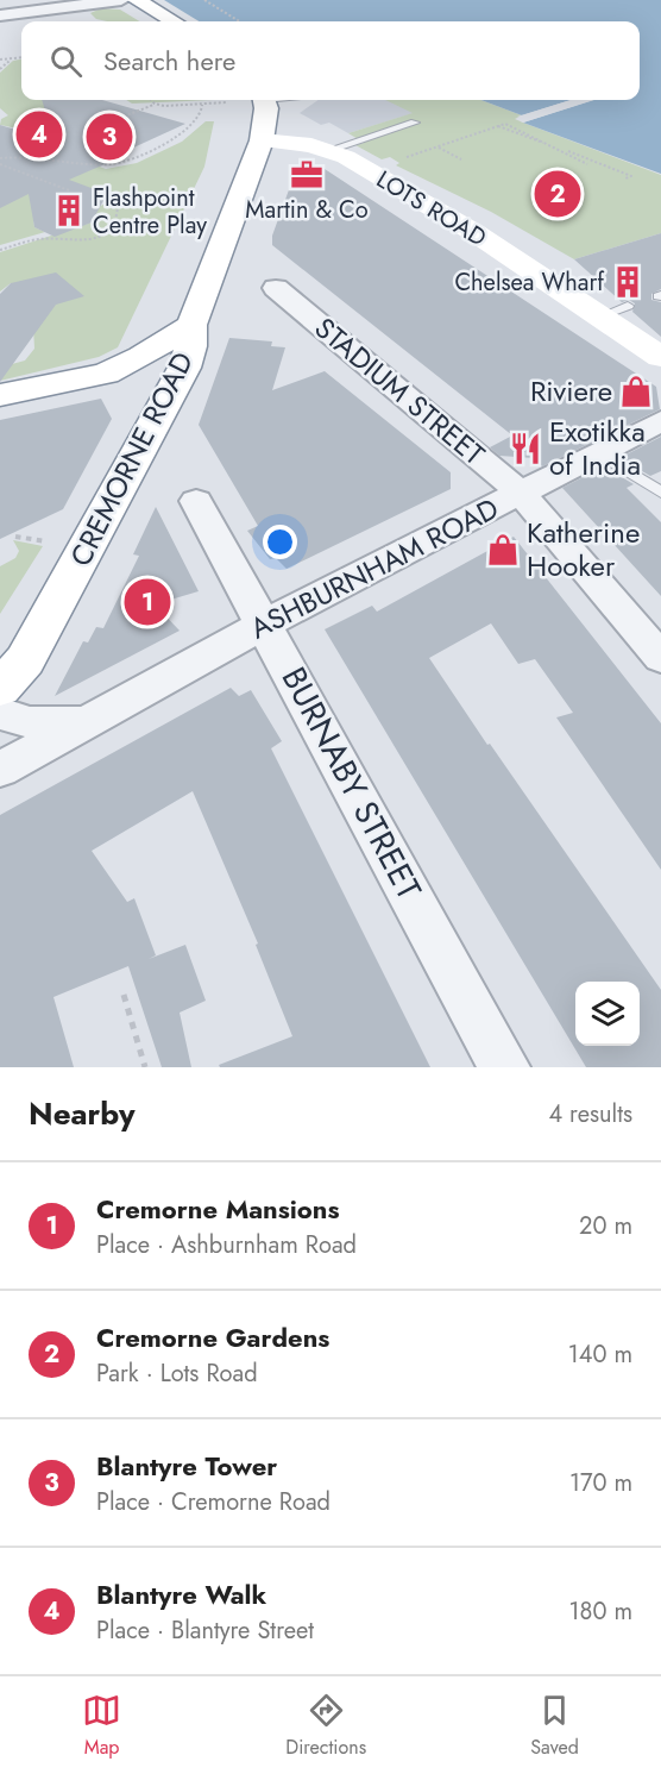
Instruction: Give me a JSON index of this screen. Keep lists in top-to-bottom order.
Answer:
{
  "streets": {
    "main road": ["LOTS ROAD", "CREMORNE ROAD"],
    "street": ["STADIUM STREET", "ASHBURNHAM ROAD", "BURNABY STREET"]
  },
  "crossings": [
    ["LOTS ROAD", "CREMORNE ROAD"],
    ["STADIUM STREET", "ASHBURNHAM ROAD"],
    ["ASHBURNHAM ROAD", "BURNABY STREET"]
  ],
  "places": {
    "office": ["Martin & Co"],
    "building": ["Flashpoint Centre Play", "Chelsea Wharf"],
    "shop": ["Riviere", "Katherine Hooker"],
    "restaurant": ["Exotikka of India"]
  },
  "page": {
    "search": "Search here",
    "pins": [
      "4",
      "3",
      "2",
      "1"
    ],
    "heading": ["Nearby", "4 results"],
    "list": [
      {
        "mark": "1",
        "name": "Cremorne Mansions",
        "note": "Place · Ashburnham Road",
        "value": "20 m"
      },
      {
        "mark": "2",
        "name": "Cremorne Gardens",
        "note": "Park · Lots Road",
        "value": "140 m"
      },
      {
        "mark": "3",
        "name": "Blantyre Tower",
        "note": "Place · Cremorne Road",
        "value": "170 m"
      },
      {
        "mark": "4",
        "name": "Blantyre Walk",
        "note": "Place · Blantyre Street",
        "value": "180 m"
      }
    ],
    "nav": ["Map", "Directions", "Saved"]
  }
}
